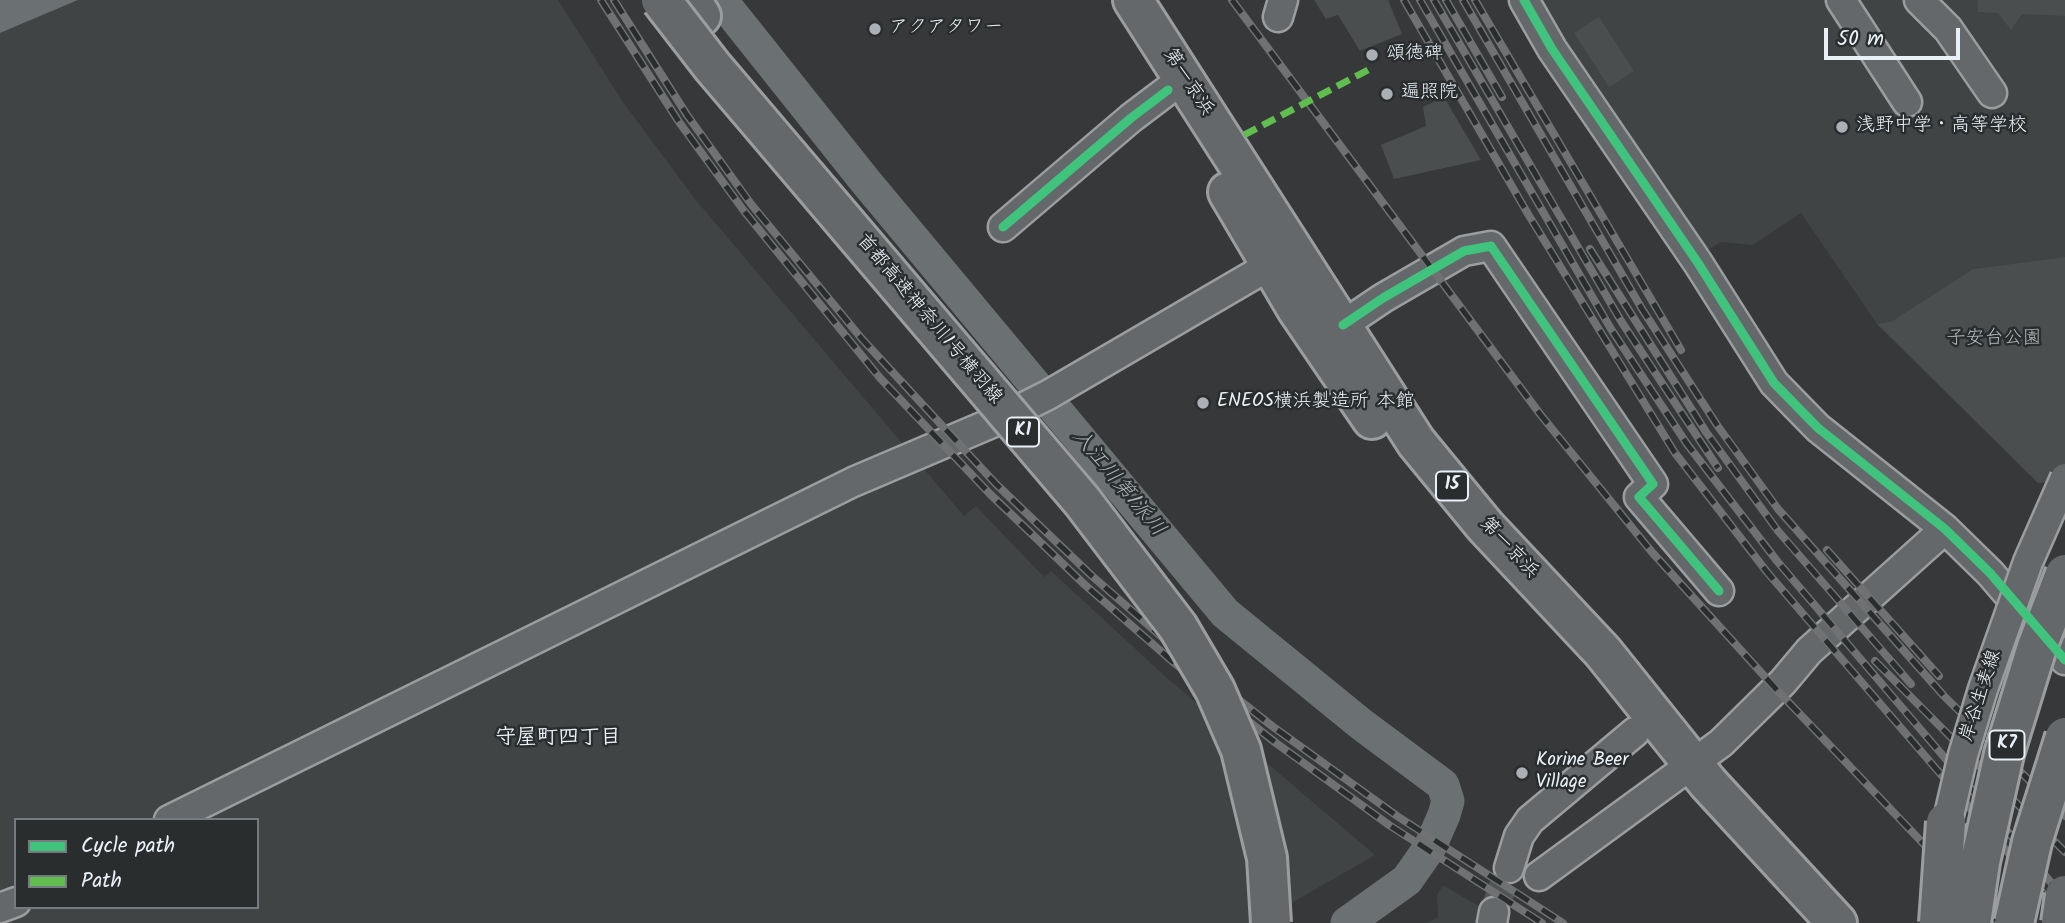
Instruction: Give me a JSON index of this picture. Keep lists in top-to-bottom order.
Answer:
{
  "streets": {
    "highway": [
      "第一京浜",
      "首都高速神奈川1号横羽線",
      "K1",
      "15",
      "K7"
    ],
    "street": ["岸谷生麦線"]
  },
  "districts": ["守屋町四丁目"],
  "water": ["入江川第1派川"],
  "parks": ["子安台公園"],
  "places": [
    "アクアタワー",
    "頌徳碑",
    "遍照院",
    "浅野中学・高等学校",
    "ENEOS横浜製造所 本館",
    "Korine Beer Village"
  ],
  "legend": ["Cycle path", "Path"],
  "scale_bar": "50 m"
}
